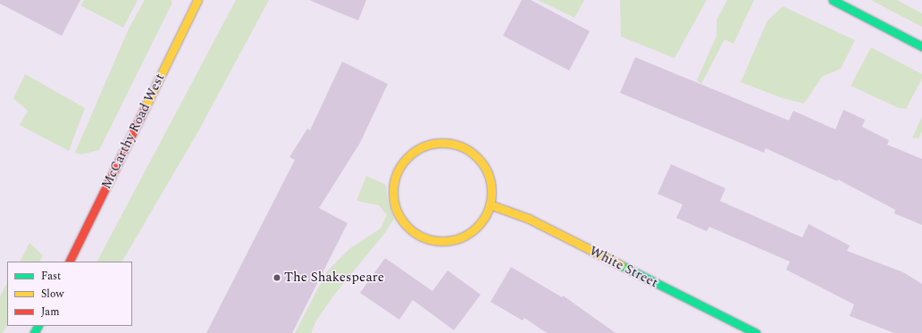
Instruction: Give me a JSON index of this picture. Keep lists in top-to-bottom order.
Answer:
{
  "streets": {
    "street": ["McCarthy Road West", "White Street"]
  },
  "places": ["The Shakespeare"],
  "legend": ["Fast", "Slow", "Jam"]
}
